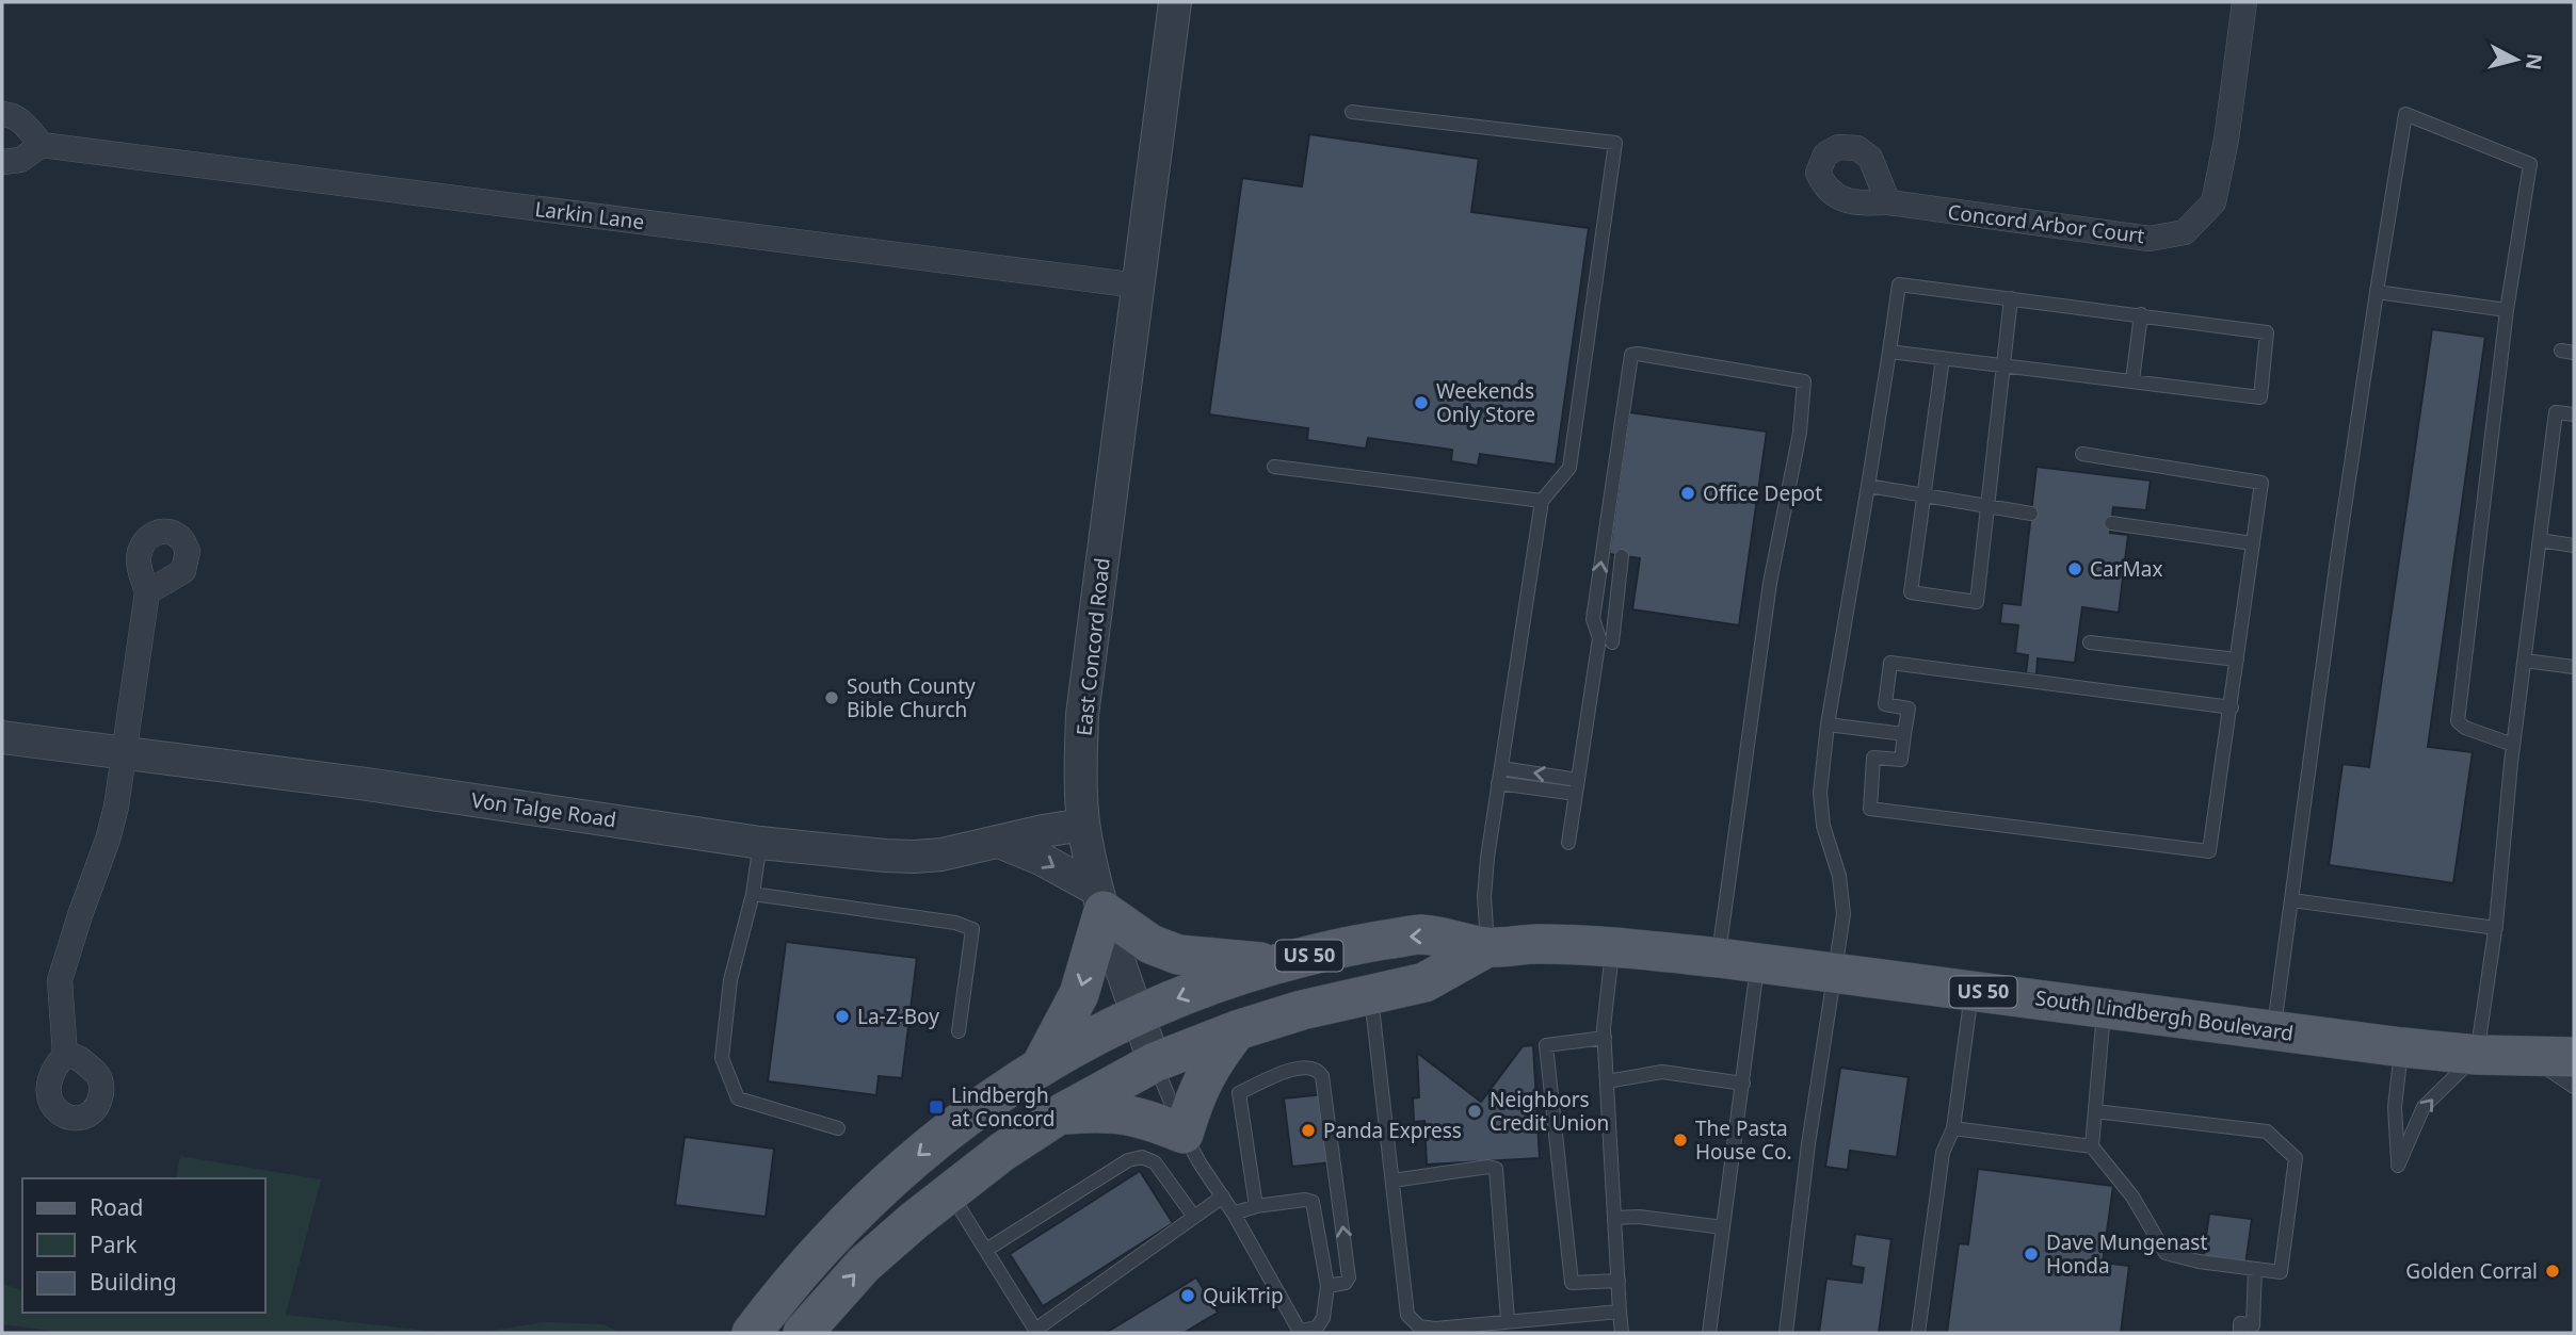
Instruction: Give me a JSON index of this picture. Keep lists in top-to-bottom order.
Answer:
{
  "streets": {
    "main road": ["US 50", "South Lindbergh Boulevard"],
    "street": [
      "Larkin Lane",
      "Concord Arbor Court",
      "East Concord Road",
      "Von Talge Road"
    ]
  },
  "crossings": [
    ["Larkin Lane", "East Concord Road"],
    ["East Concord Road", "Von Talge Road"],
    ["East Concord Road", "South Lindbergh Boulevard"]
  ],
  "places": {
    "other": [
      "Weekends Only Store",
      "Office Depot",
      "CarMax",
      "South County Bible Church",
      "La-Z-Boy",
      "Neighbors Credit Union",
      "Panda Express",
      "The Pasta House Co.",
      "Dave Mungenast Honda",
      "Golden Corral",
      "QuikTrip"
    ],
    "transit": ["Lindbergh at Concord"]
  },
  "legend": ["Road", "Park", "Building"],
  "north": "right"
}
